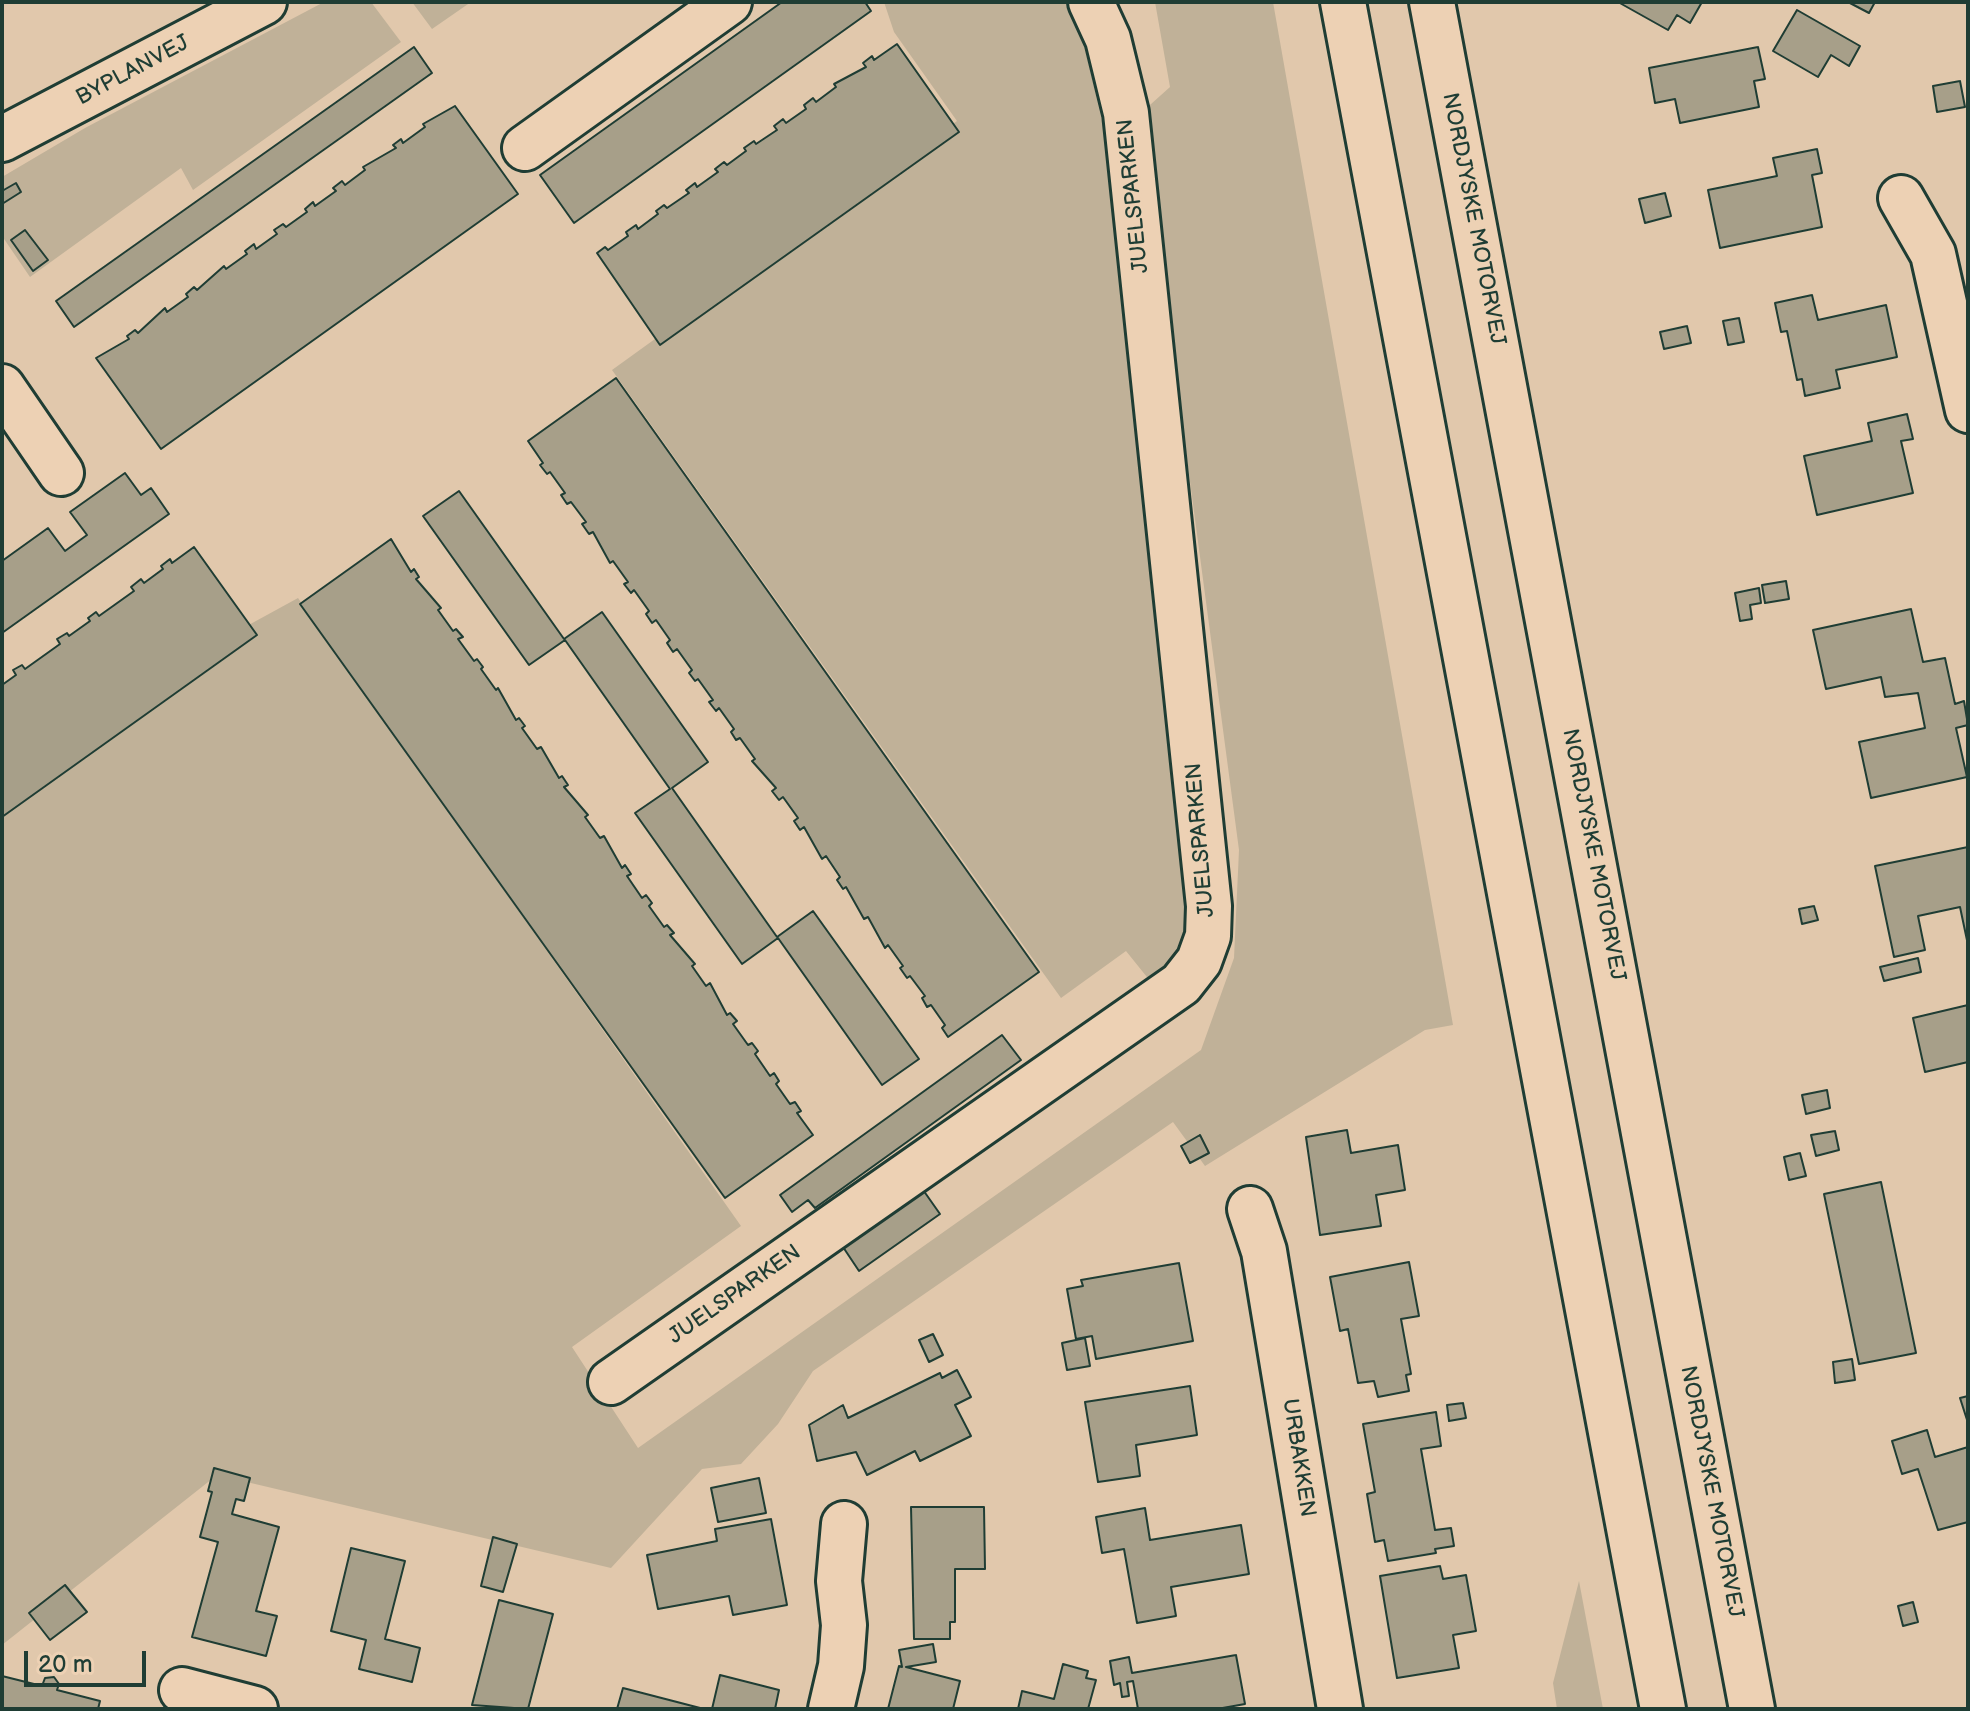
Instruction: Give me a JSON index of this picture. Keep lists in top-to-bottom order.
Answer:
{
  "streets": {
    "main road": [
      "BYPLANVEJ",
      "JUELSPARKEN",
      "NORDJYSKE MOTORVEJ",
      "URBAKKEN"
    ]
  },
  "scale_bar": "20 m"
}
